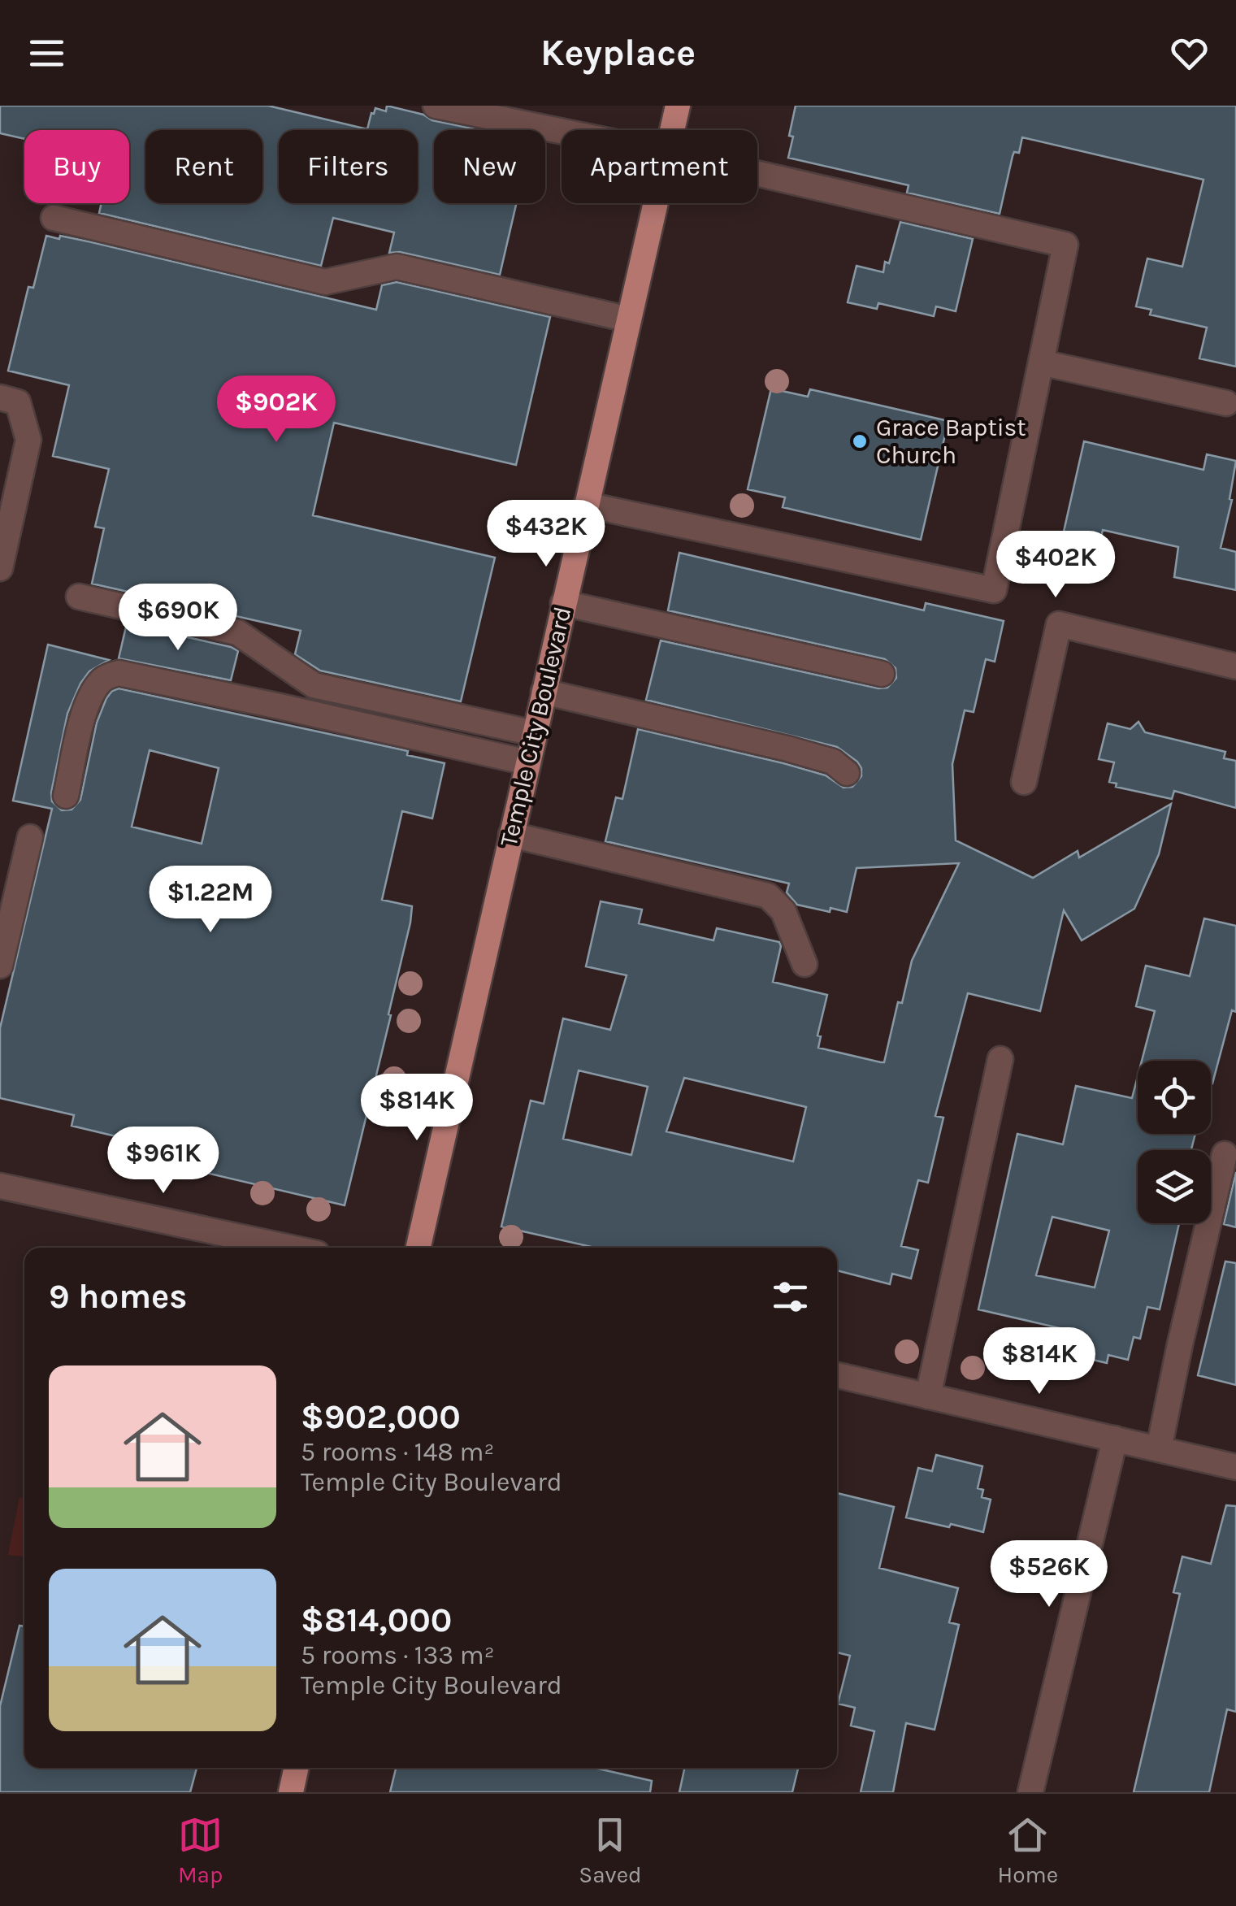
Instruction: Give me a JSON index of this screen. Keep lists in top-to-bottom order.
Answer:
{
  "streets": {
    "main road": ["Temple City Boulevard"]
  },
  "places": ["Grace Baptist Church"],
  "page": {
    "header": "Keyplace",
    "chip": [
      "Buy",
      "Rent",
      "Filters",
      "New",
      "Apartment"
    ],
    "price": [
      "$902K",
      "$432K",
      "$402K",
      "$690K",
      "$1.22M",
      "$814K",
      "$961K",
      "$814K",
      "$526K"
    ],
    "heading": "9 homes",
    "list": [
      {
        "name": "$902,000",
        "note": "5 rooms · 148 m² · Temple City Boulevard"
      },
      {
        "name": "$814,000",
        "note": "5 rooms · 133 m² · Temple City Boulevard"
      }
    ],
    "tabs": ["Map", "Saved", "Home"]
  }
}
